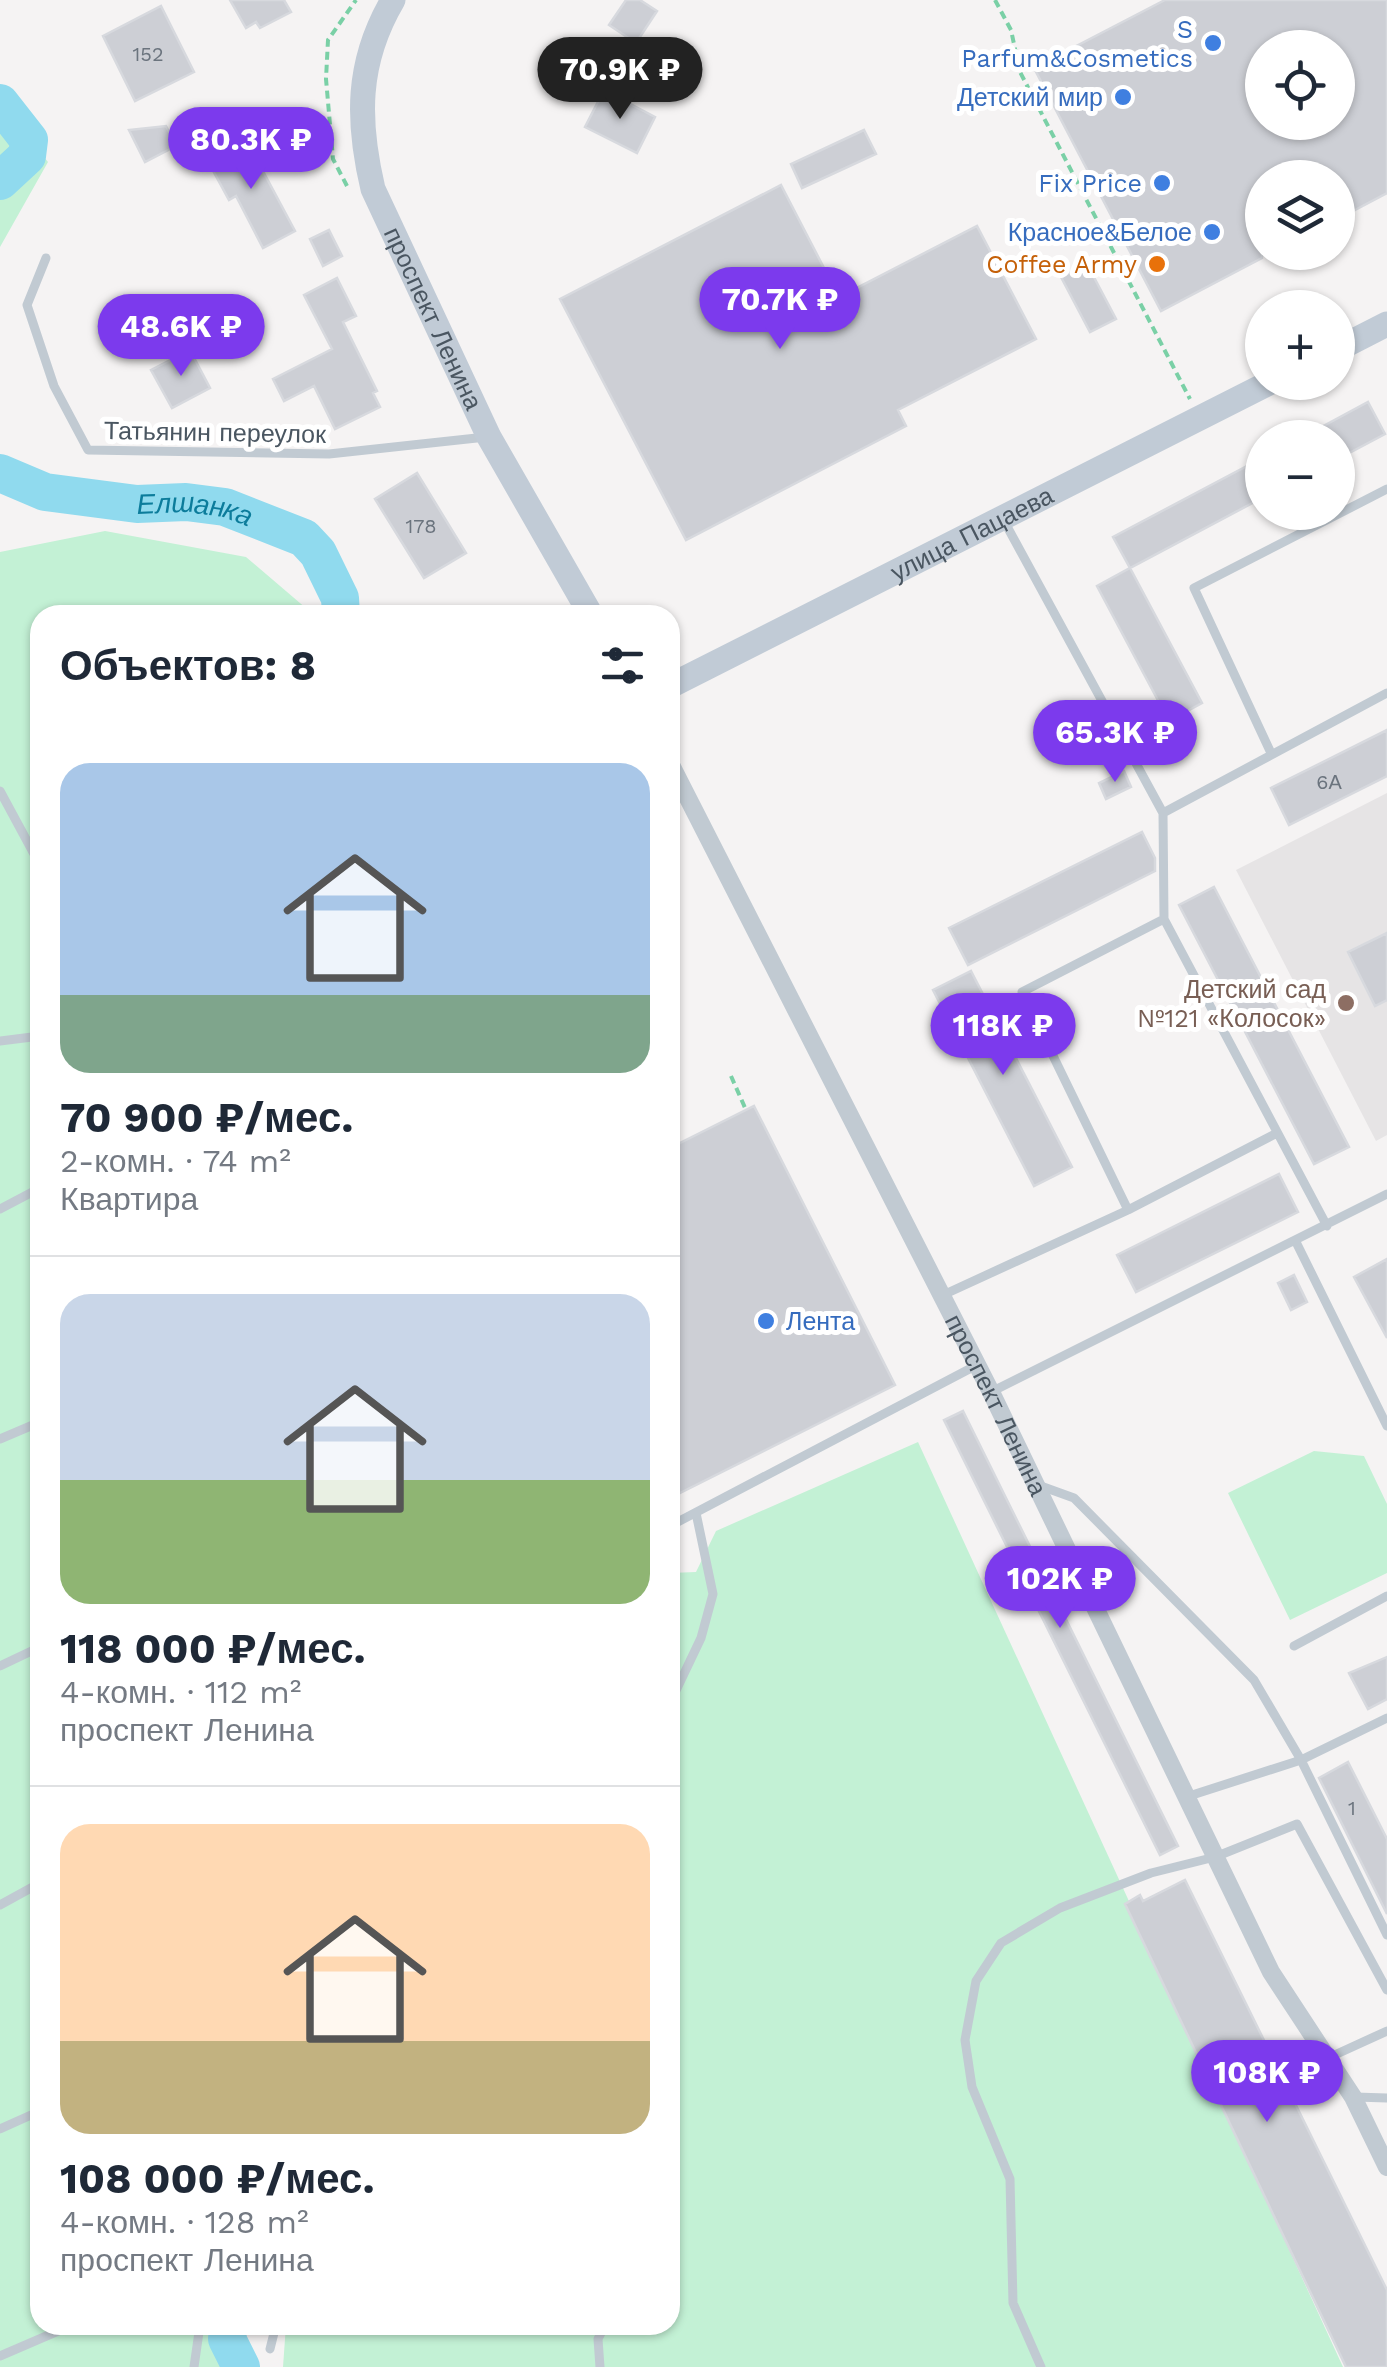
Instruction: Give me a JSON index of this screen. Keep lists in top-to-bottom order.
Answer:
{
  "streets": {
    "street": ["проспект Ленина", "улица Пацаева"],
    "lane": ["Татьянин переулок"]
  },
  "crossings": [
    ["проспект Ленина", "Татьянин переулок"]
  ],
  "water": ["Елшанка"],
  "places": [
    "S Parfum&Cosmetics",
    "Детский мир",
    "Fix Price",
    "Красное&Белое",
    "Coffee Army",
    "Детский сад №121 «Колосок»",
    "Лента"
  ],
  "house_numbers": [
    "152",
    "178",
    "6А",
    "1"
  ],
  "page": {
    "map_buttons": ["+", "−"],
    "price": [
      "70.9K ₽",
      "80.3K ₽",
      "70.7K ₽",
      "48.6K ₽",
      "65.3K ₽",
      "118K ₽",
      "102K ₽",
      "108K ₽"
    ],
    "heading": "Объектов: 8",
    "list": [
      {
        "name": "70 900 ₽/мес.",
        "note": "2-комн. · 74 m² · Квартира"
      },
      {
        "name": "118 000 ₽/мес.",
        "note": "4-комн. · 112 m² · проспект Ленина"
      },
      {
        "name": "108 000 ₽/мес.",
        "note": "4-комн. · 128 m² · проспект Ленина"
      }
    ]
  }
}
